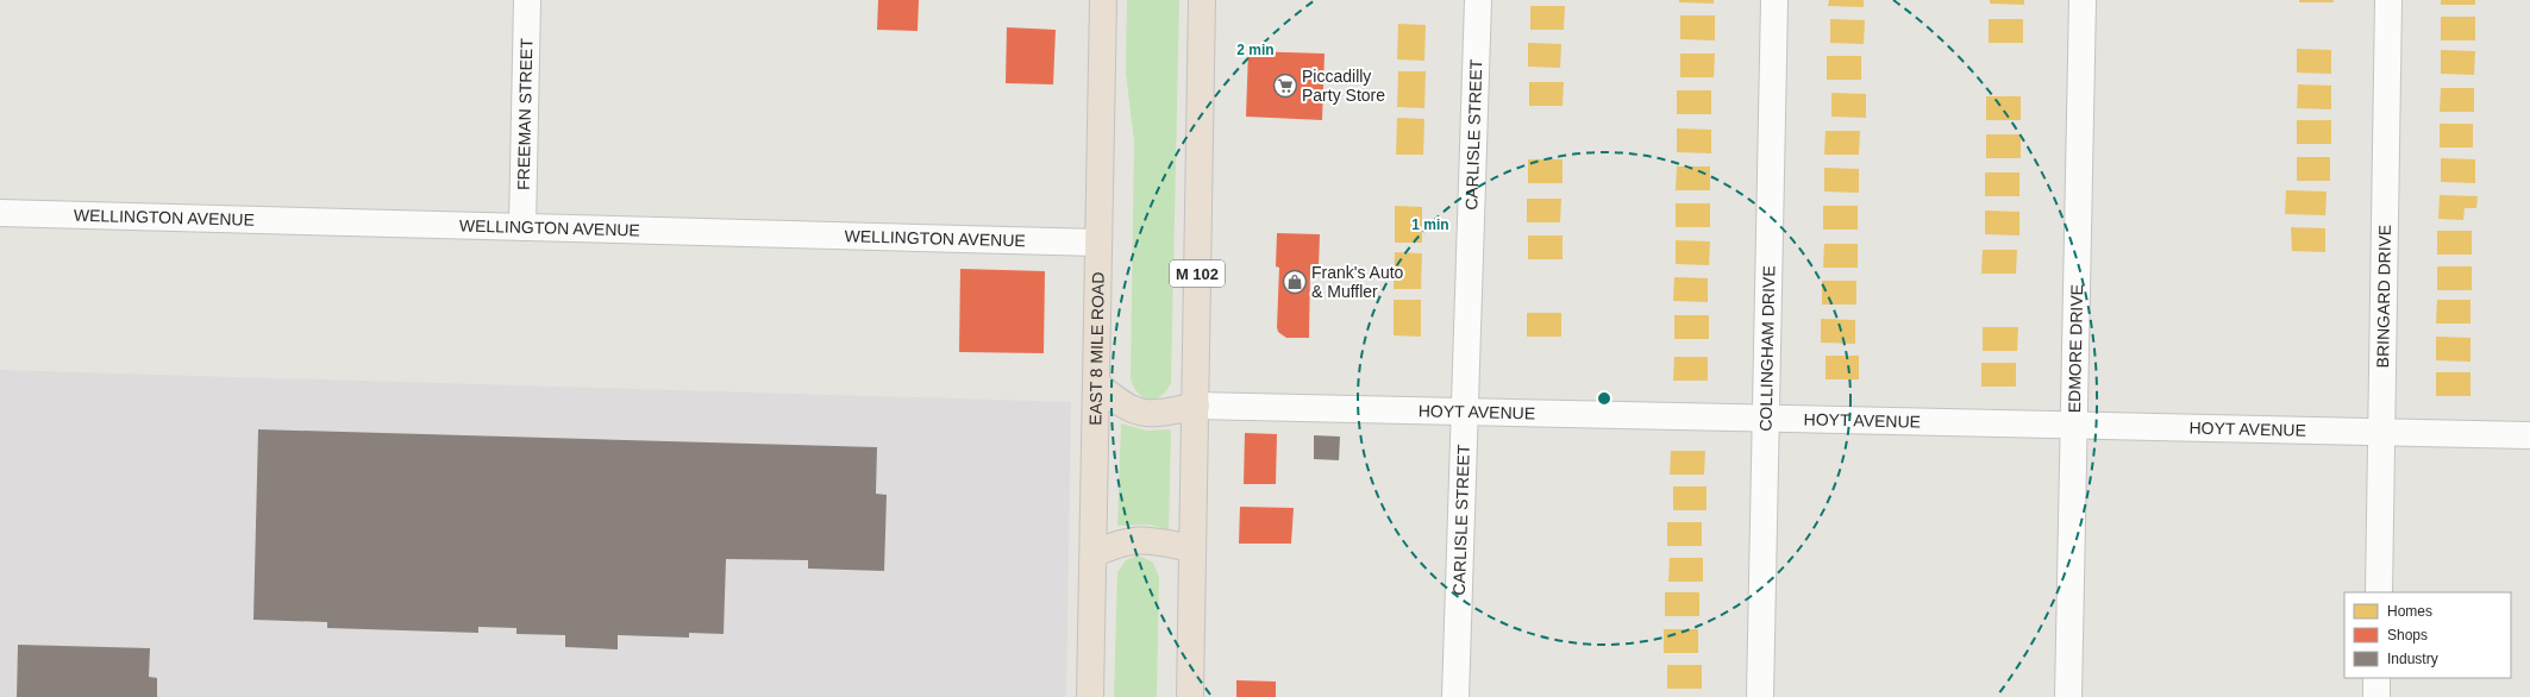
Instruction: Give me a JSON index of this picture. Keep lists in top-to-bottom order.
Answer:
{
  "streets": {
    "highway": ["M 102", "EAST 8 MILE ROAD"],
    "street": [
      "FREEMAN STREET",
      "CARLISLE STREET",
      "WELLINGTON AVENUE",
      "BRINGARD DRIVE",
      "COLLINGHAM DRIVE",
      "EDMORE DRIVE",
      "HOYT AVENUE"
    ]
  },
  "crossings": [
    ["FREEMAN STREET", "WELLINGTON AVENUE"],
    ["CARLISLE STREET", "HOYT AVENUE"],
    ["WELLINGTON AVENUE", "EAST 8 MILE ROAD"],
    ["M 102", "HOYT AVENUE"],
    ["BRINGARD DRIVE", "HOYT AVENUE"],
    ["COLLINGHAM DRIVE", "HOYT AVENUE"],
    ["EDMORE DRIVE", "HOYT AVENUE"]
  ],
  "places": {
    "supermarket": ["Piccadilly Party Store"],
    "shop": ["Frank's Auto & Muffler"]
  },
  "legend": ["Homes", "Shops", "Industry"],
  "rings": ["2 min", "1 min"]
}
